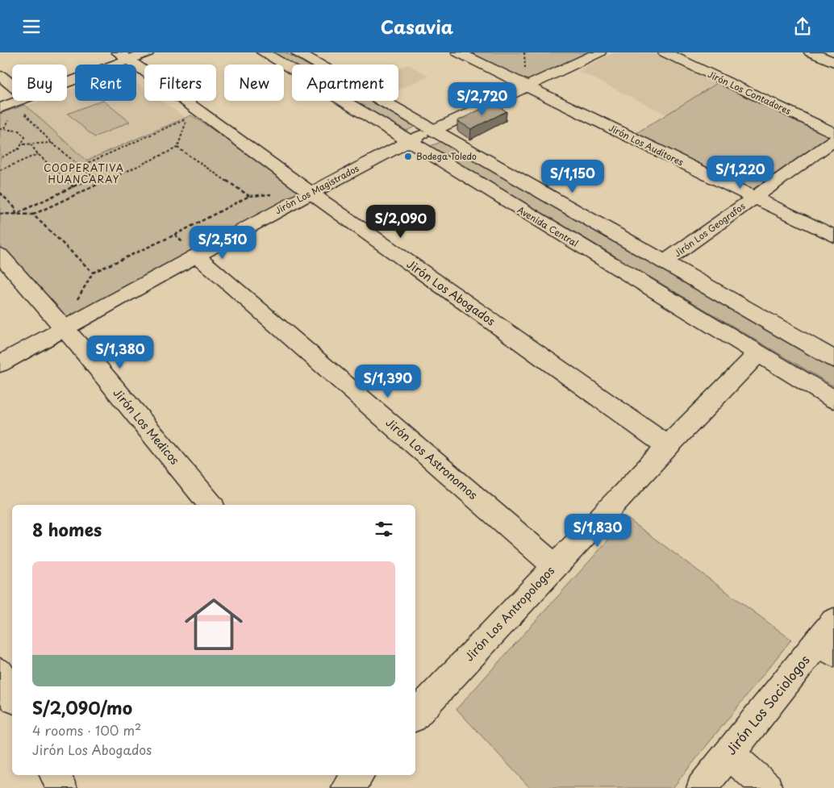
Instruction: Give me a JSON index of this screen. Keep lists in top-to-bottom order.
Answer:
{
  "streets": {
    "street": [
      "Jirón Los Contadores",
      "Jirón Los Auditores",
      "Jirón Los Magistrados",
      "Avenida Central",
      "Jirón Los Geografos",
      "Jirón Los Abogados",
      "Jirón Los Medicos",
      "Jirón Los Astronomos",
      "Jirón Los Antropologos",
      "Jirón Los Sociologos"
    ]
  },
  "crossings": [
    ["Jirón Los Auditores", "Jirón Los Magistrados"],
    ["Jirón Los Auditores", "Jirón Los Geografos"],
    ["Jirón Los Magistrados", "Avenida Central"],
    ["Jirón Los Magistrados", "Jirón Los Abogados"],
    ["Jirón Los Magistrados", "Jirón Los Medicos"],
    ["Jirón Los Magistrados", "Jirón Los Astronomos"],
    ["Avenida Central", "Jirón Los Antropologos"],
    ["Jirón Los Abogados", "Jirón Los Antropologos"],
    ["Jirón Los Astronomos", "Jirón Los Antropologos"]
  ],
  "districts": ["COOPERATIVA HUANCARAY"],
  "places": ["Bodega Toledo"],
  "page": {
    "header": "Casavia",
    "chip": [
      "Buy",
      "Rent",
      "Filters",
      "New",
      "Apartment"
    ],
    "price": [
      "S/2,720",
      "S/1,220",
      "S/1,150",
      "S/2,090",
      "S/2,510",
      "S/1,380",
      "S/1,390",
      "S/1,830"
    ],
    "heading": "8 homes",
    "list": [
      {
        "name": "S/2,090/mo",
        "note": "4 rooms · 100 m² · Jirón Los Abogados"
      }
    ]
  }
}
